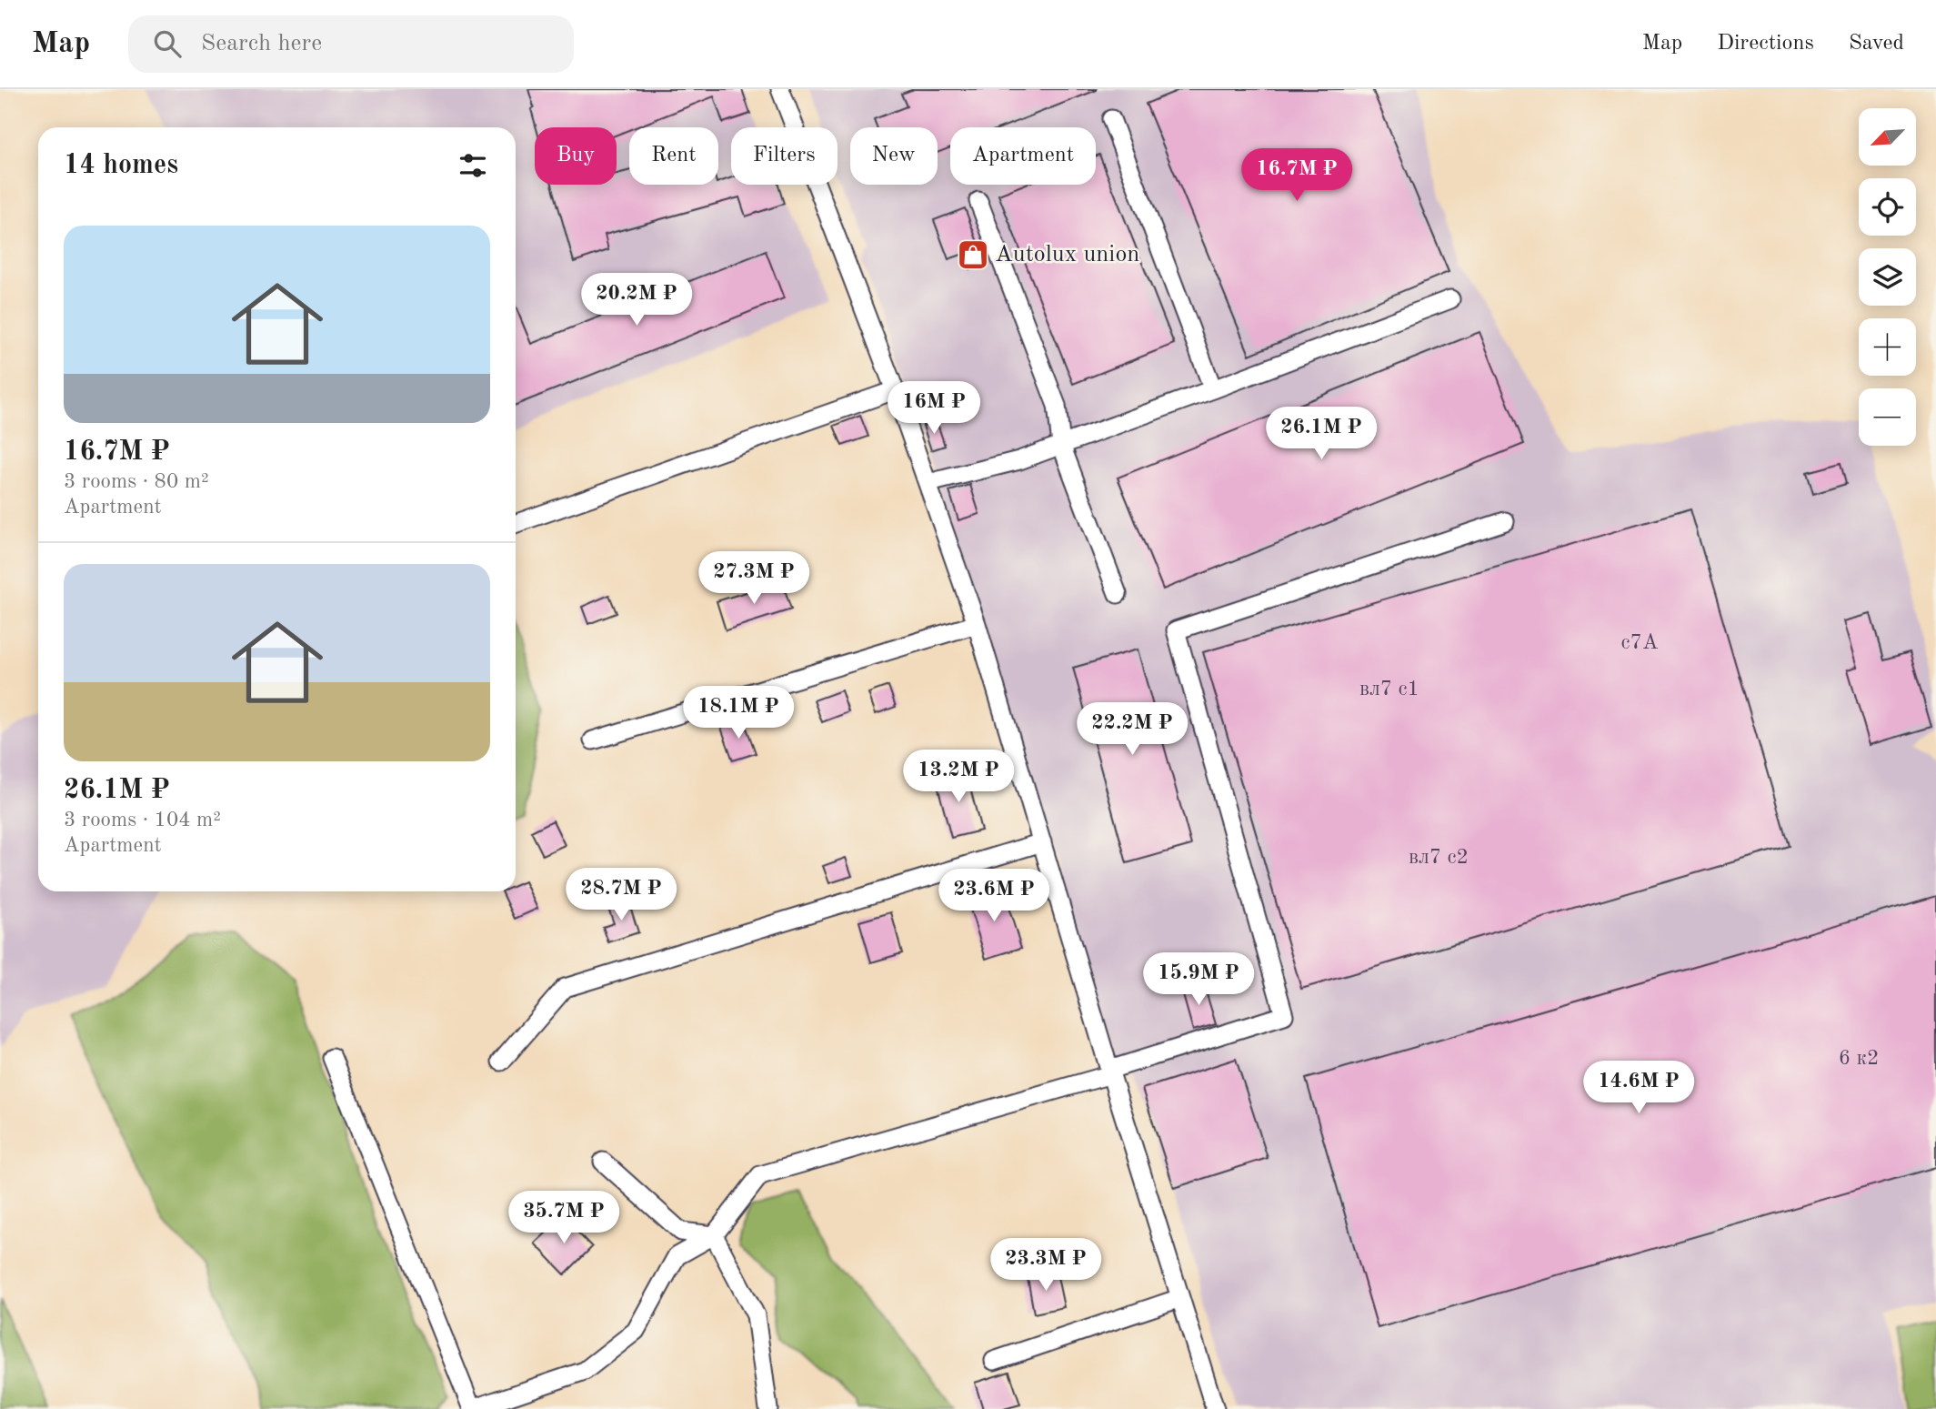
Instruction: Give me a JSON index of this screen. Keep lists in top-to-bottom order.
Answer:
{
  "places": {
    "shop": ["Autolux union"]
  },
  "house_numbers": [
    "с7А",
    "вл7 с1",
    "вл7 с2",
    "6 к2"
  ],
  "north": "bottom left",
  "page": {
    "header": "Map",
    "search": "Search here",
    "nav": ["Map", "Directions", "Saved"],
    "map_buttons": ["+", "−"],
    "chip": [
      "Buy",
      "Rent",
      "Filters",
      "New",
      "Apartment"
    ],
    "heading": "14 homes",
    "price": [
      "16.7M ₽",
      "20.2M ₽",
      "16M ₽",
      "26.1M ₽",
      "27.3M ₽",
      "18.1M ₽",
      "22.2M ₽",
      "13.2M ₽",
      "28.7M ₽",
      "23.6M ₽",
      "15.9M ₽",
      "14.6M ₽",
      "35.7M ₽",
      "23.3M ₽"
    ],
    "list": [
      {
        "name": "16.7M ₽",
        "note": "3 rooms · 80 m² · Apartment"
      },
      {
        "name": "26.1M ₽",
        "note": "3 rooms · 104 m² · Apartment"
      }
    ]
  }
}
